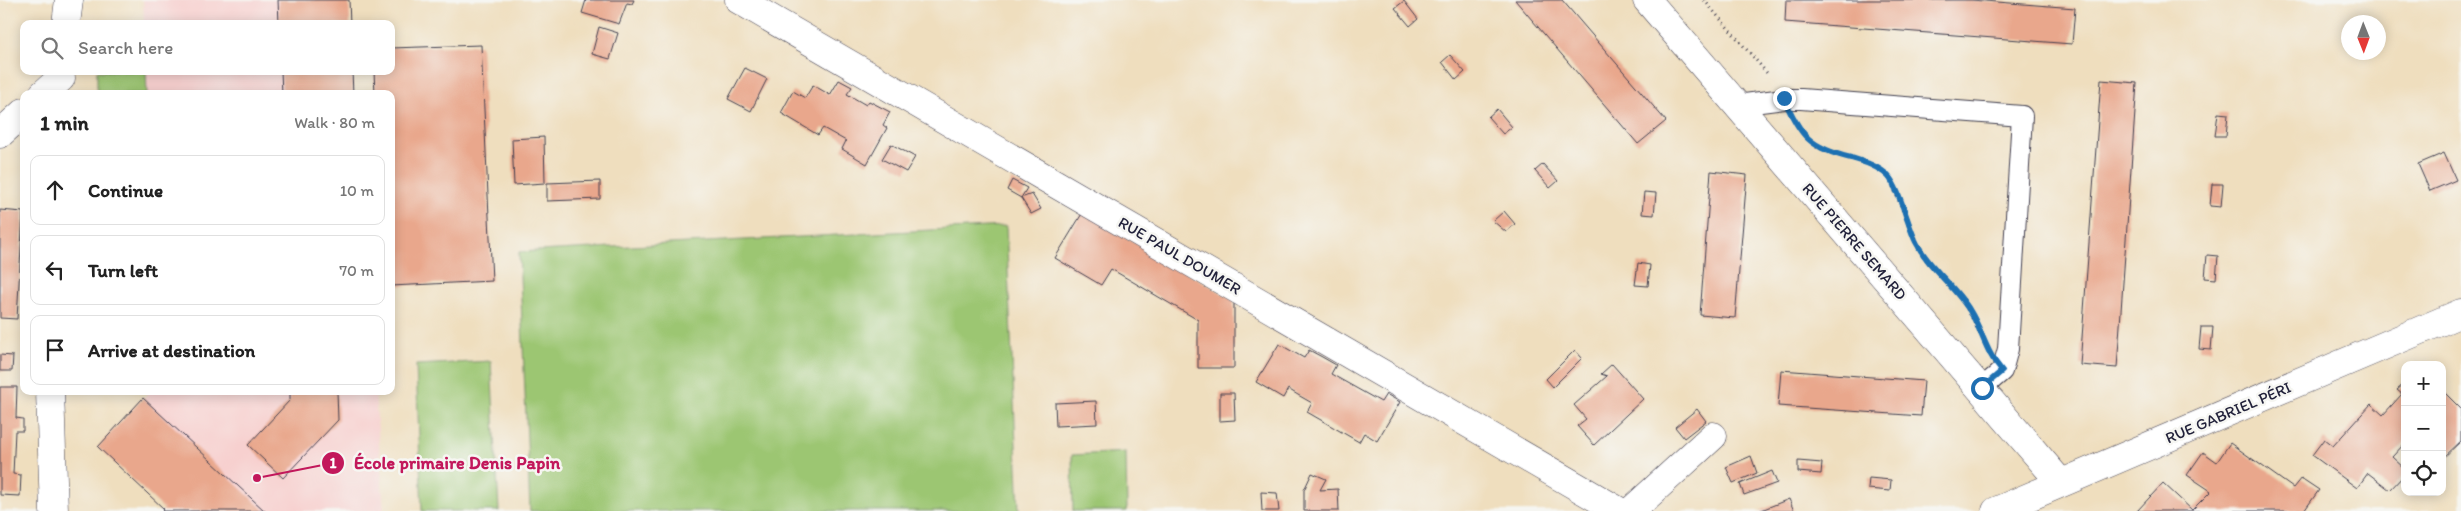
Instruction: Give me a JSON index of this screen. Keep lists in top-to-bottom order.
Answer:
{
  "streets": {
    "street": ["RUE PIERRE SEMARD", "RUE PAUL DOUMER", "RUE GABRIEL PÉRI"]
  },
  "crossings": [
    ["RUE PIERRE SEMARD", "RUE GABRIEL PÉRI"]
  ],
  "places": ["École primaire Denis Papin"],
  "north": "bottom",
  "page": {
    "search": "Search here",
    "heading": ["1 min", "Walk · 80 m"],
    "list": [
      ["Continue", "10 m"],
      ["Turn left", "70 m"],
      "Arrive at destination"
    ],
    "map_buttons": ["+", "−"]
  }
}
